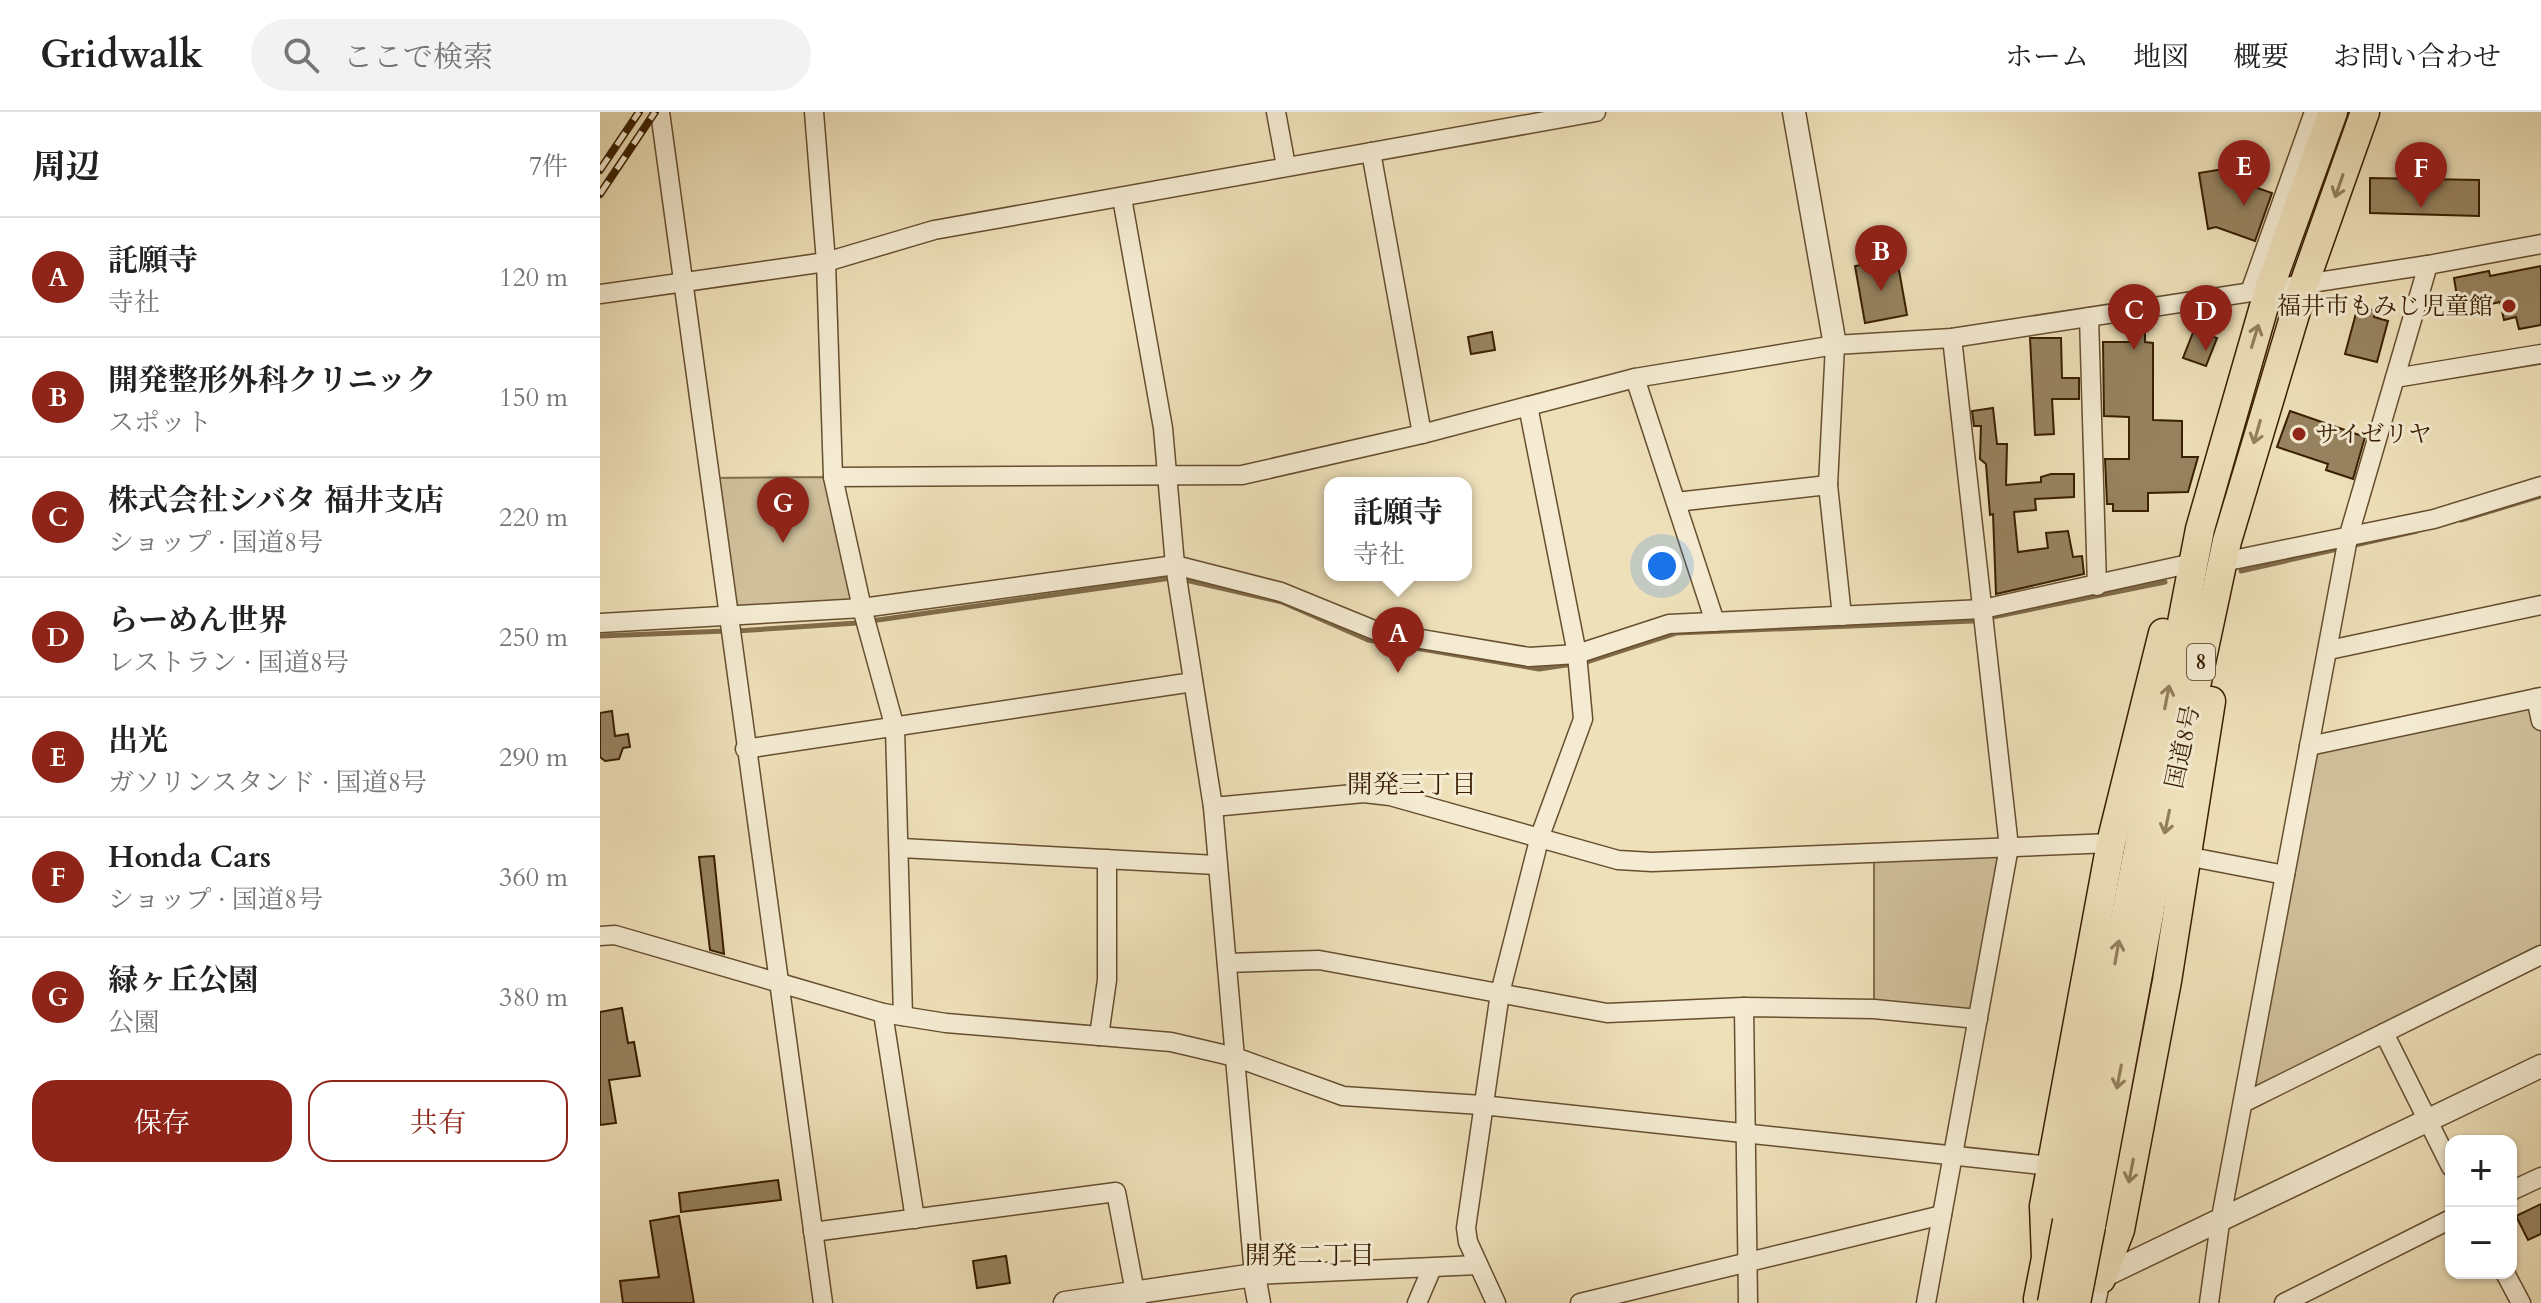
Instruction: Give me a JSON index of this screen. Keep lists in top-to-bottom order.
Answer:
{
  "streets": {
    "highway": ["8", "国道8号"]
  },
  "crossings": [
    ["8", "国道8号"]
  ],
  "districts": ["開発三丁目", "開発二丁目"],
  "places": ["福井市もみじ児童館", "サイゼリヤ"],
  "page": {
    "header": "Gridwalk",
    "search": "ここで検索",
    "nav": [
      "ホーム",
      "地図",
      "概要",
      "お問い合わせ"
    ],
    "heading": ["周辺", "7件"],
    "pins": [
      "E",
      "F",
      "B",
      "C",
      "D",
      "G",
      "A"
    ],
    "list": [
      {
        "mark": "A",
        "name": "託願寺",
        "note": "寺社",
        "value": "120 m"
      },
      {
        "mark": "B",
        "name": "開発整形外科クリニック",
        "note": "スポット",
        "value": "150 m"
      },
      {
        "mark": "C",
        "name": "株式会社シバタ 福井支店",
        "note": "ショップ · 国道8号",
        "value": "220 m"
      },
      {
        "mark": "D",
        "name": "らーめん世界",
        "note": "レストラン · 国道8号",
        "value": "250 m"
      },
      {
        "mark": "E",
        "name": "出光",
        "note": "ガソリンスタンド · 国道8号",
        "value": "290 m"
      },
      {
        "mark": "F",
        "name": "Honda Cars",
        "note": "ショップ · 国道8号",
        "value": "360 m"
      },
      {
        "mark": "G",
        "name": "緑ヶ丘公園",
        "note": "公園",
        "value": "380 m"
      }
    ],
    "popup": ["託願寺", "寺社"],
    "buttons": ["保存", "共有"],
    "map_buttons": ["+", "−"]
  }
}
